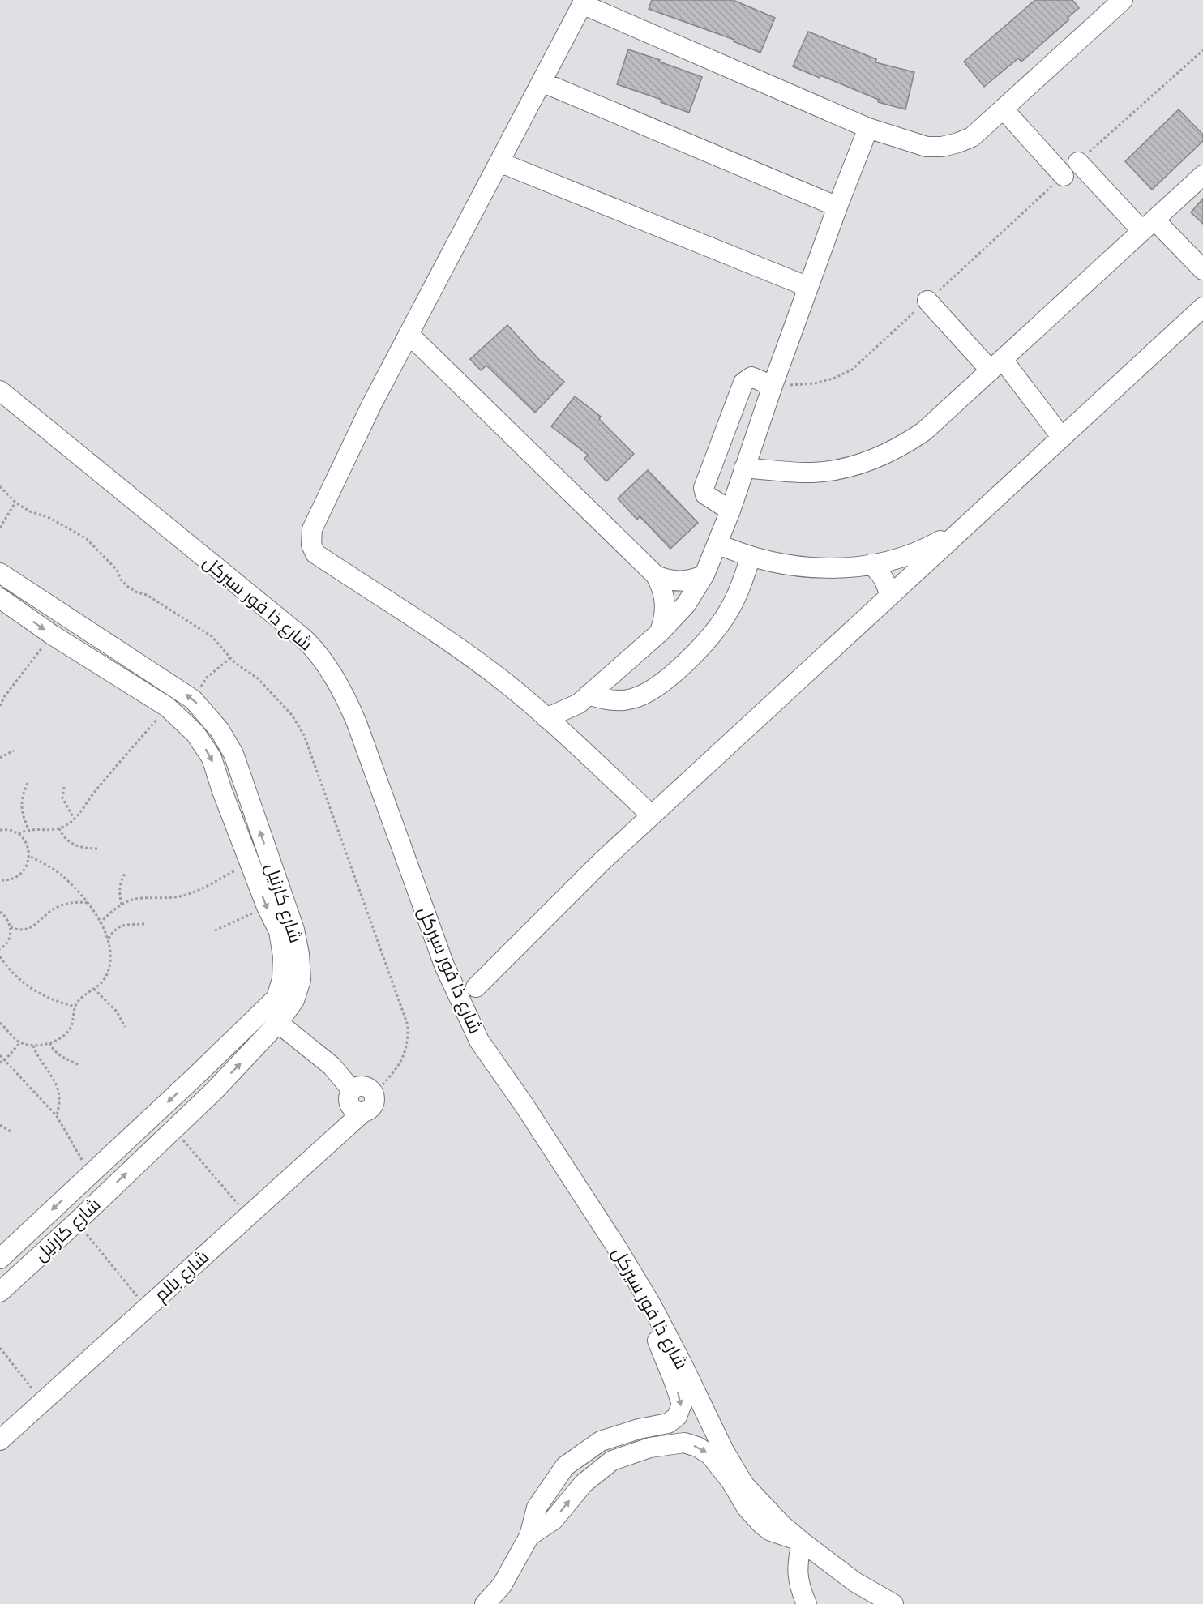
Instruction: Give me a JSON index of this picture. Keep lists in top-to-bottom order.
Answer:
{
  "streets": {
    "street": ["شارع ذا فور سيركل", "شارع كارنيل", "شارع بالم"]
  }
}
